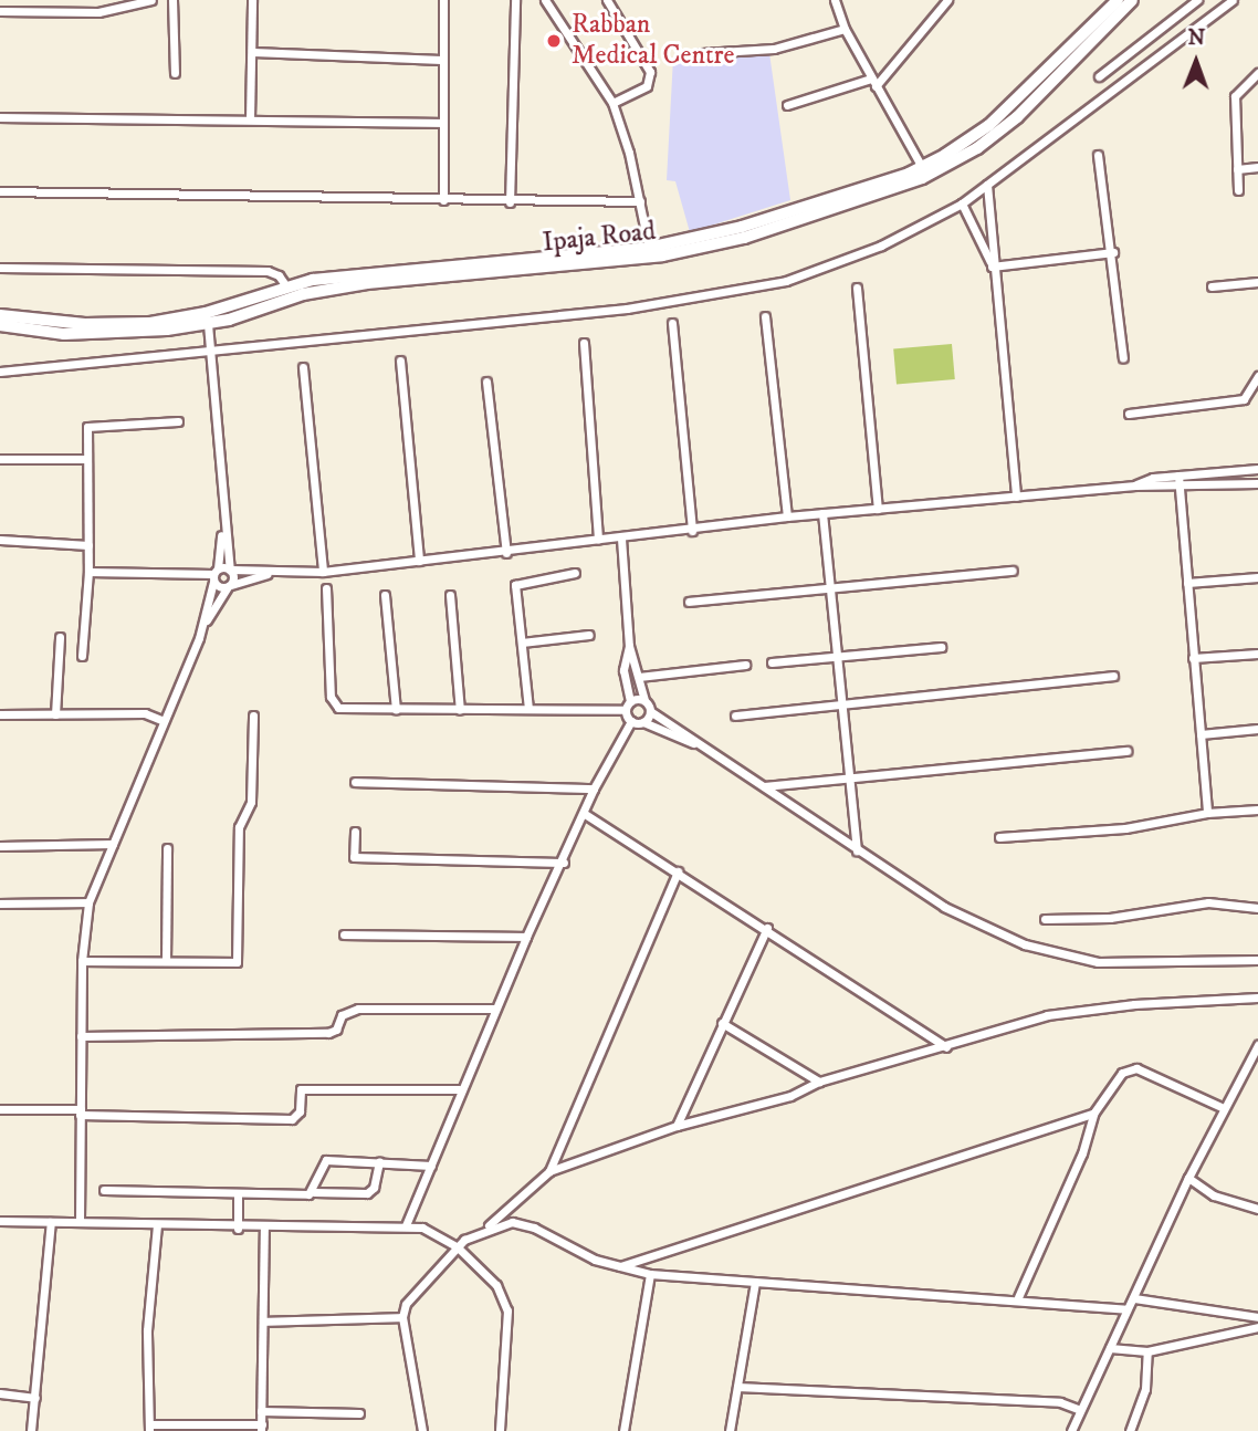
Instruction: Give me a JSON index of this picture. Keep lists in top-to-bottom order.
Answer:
{
  "streets": {
    "main road": ["Ipaja Road"]
  },
  "places": ["Rabban Medical Centre"],
  "north": "top"
}
